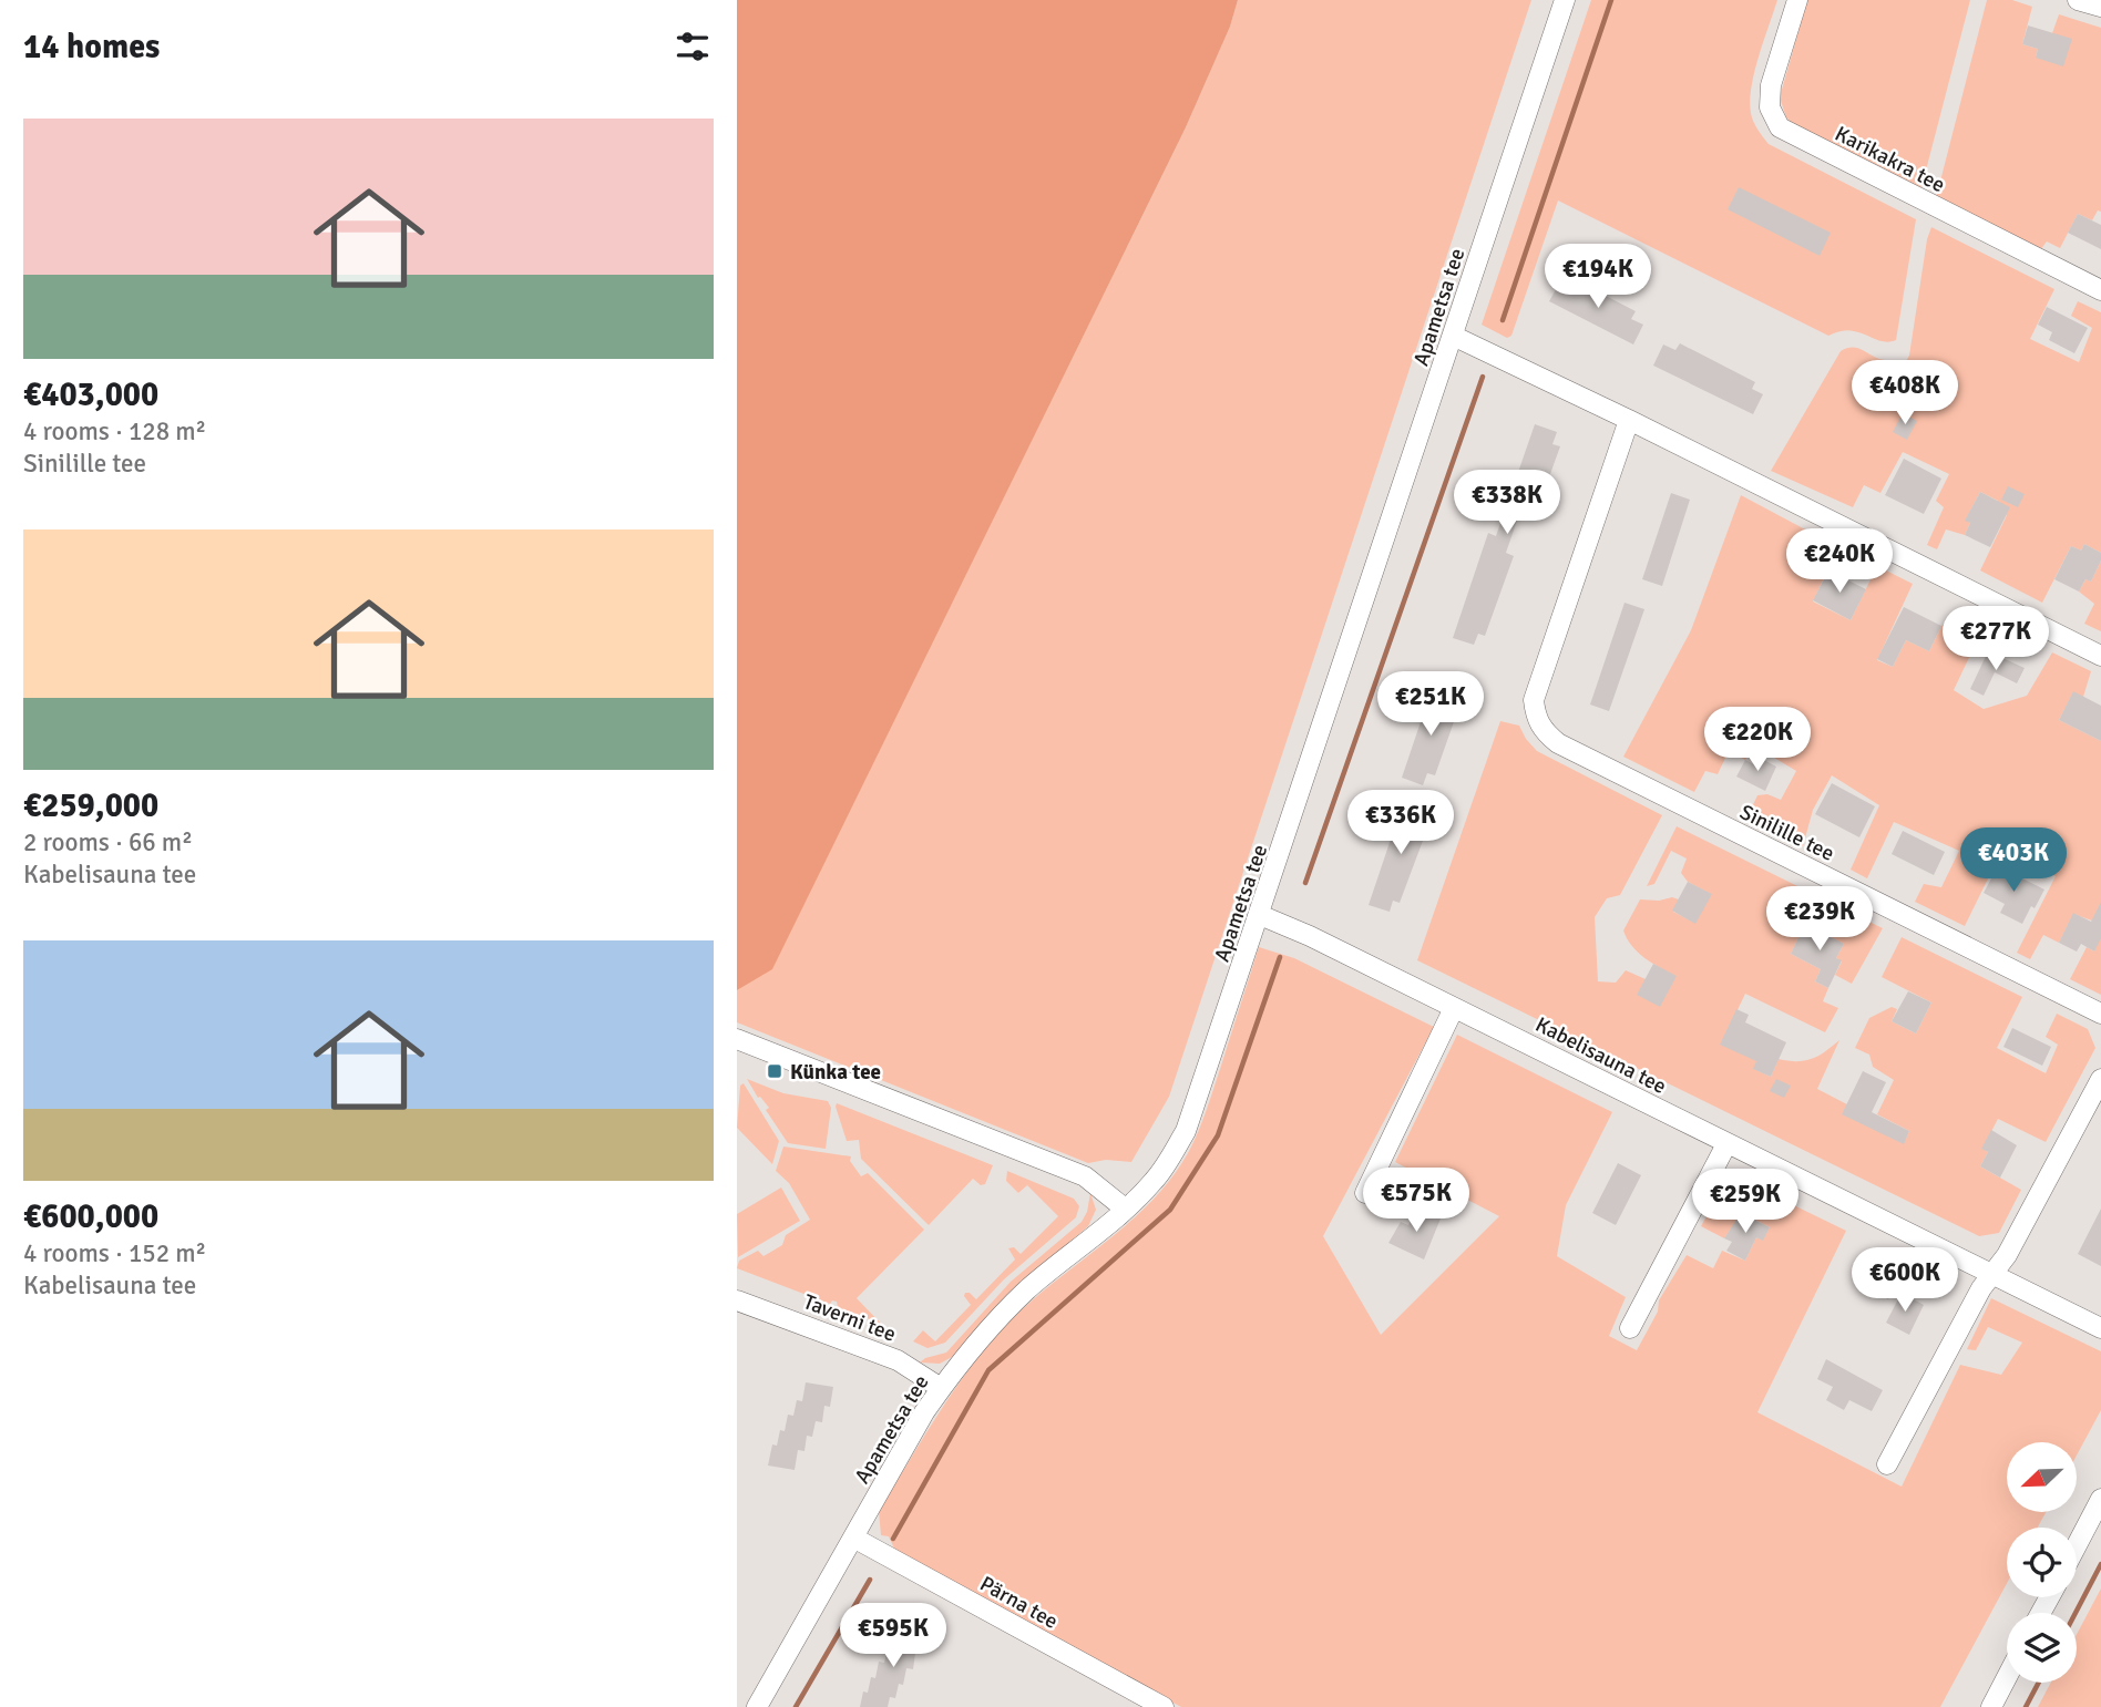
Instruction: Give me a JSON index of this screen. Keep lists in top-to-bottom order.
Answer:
{
  "streets": {
    "street": [
      "Karikakra tee",
      "Apametsa tee",
      "Sinilille tee",
      "Kabelisauna tee",
      "Taverni tee",
      "Pärna tee"
    ]
  },
  "crossings": [
    ["Apametsa tee", "Kabelisauna tee"],
    ["Apametsa tee", "Taverni tee"],
    ["Apametsa tee", "Pärna tee"]
  ],
  "places": {
    "transit": ["Künka tee"]
  },
  "north": "bottom left",
  "page": {
    "heading": "14 homes",
    "list": [
      {
        "name": "€403,000",
        "note": "4 rooms · 128 m² · Sinilille tee"
      },
      {
        "name": "€259,000",
        "note": "2 rooms · 66 m² · Kabelisauna tee"
      },
      {
        "name": "€600,000",
        "note": "4 rooms · 152 m² · Kabelisauna tee"
      }
    ],
    "price": [
      "€194K",
      "€408K",
      "€338K",
      "€240K",
      "€277K",
      "€251K",
      "€220K",
      "€336K",
      "€403K",
      "€239K",
      "€575K",
      "€259K",
      "€600K",
      "€595K"
    ]
  }
}
